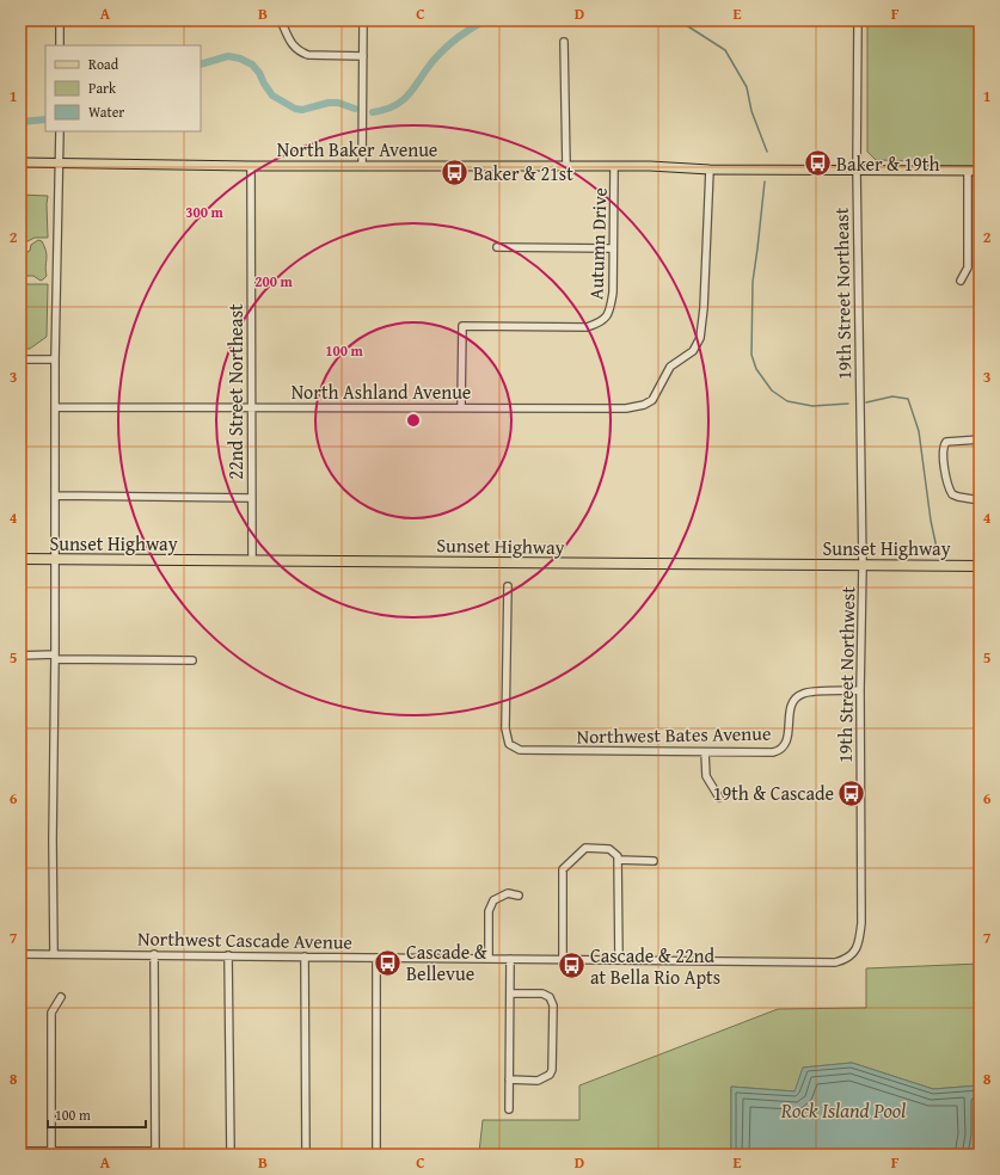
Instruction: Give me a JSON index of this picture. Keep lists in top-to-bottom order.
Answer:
{
  "streets": {
    "highway": ["Sunset Highway"],
    "main road": ["North Baker Avenue"],
    "street": [
      "Autumn Drive",
      "19th Street Northeast",
      "22nd Street Northeast",
      "North Ashland Avenue",
      "19th Street Northwest",
      "Northwest Bates Avenue",
      "Northwest Cascade Avenue"
    ]
  },
  "crossings": [
    ["North Baker Avenue", "Autumn Drive"],
    ["North Baker Avenue", "19th Street Northeast"],
    ["North Baker Avenue", "22nd Street Northeast"],
    ["North Baker Avenue", "North Ashland Avenue"],
    ["Autumn Drive", "North Ashland Avenue"],
    ["19th Street Northeast", "Sunset Highway"],
    ["19th Street Northeast", "19th Street Northwest"],
    ["22nd Street Northeast", "North Ashland Avenue"],
    ["22nd Street Northeast", "Sunset Highway"],
    ["Sunset Highway", "19th Street Northwest"],
    ["19th Street Northwest", "Northwest Bates Avenue"],
    ["19th Street Northwest", "Northwest Cascade Avenue"]
  ],
  "water": ["Rock Island Pool"],
  "places": {
    "bus stop": [
      "Baker & 19th",
      "Baker & 21st",
      "19th & Cascade",
      "Cascade & Bellevue",
      "Cascade & 22nd at Bella Rio Apts"
    ]
  },
  "legend": ["Road", "Park", "Water"],
  "scale_bar": "100 m",
  "grid": {
    "columns": [
      "A",
      "B",
      "C",
      "D",
      "E",
      "F"
    ],
    "rows": [
      "1",
      "2",
      "3",
      "4",
      "5",
      "6",
      "7",
      "8"
    ]
  },
  "rings": ["300 m", "200 m", "100 m"]
}
